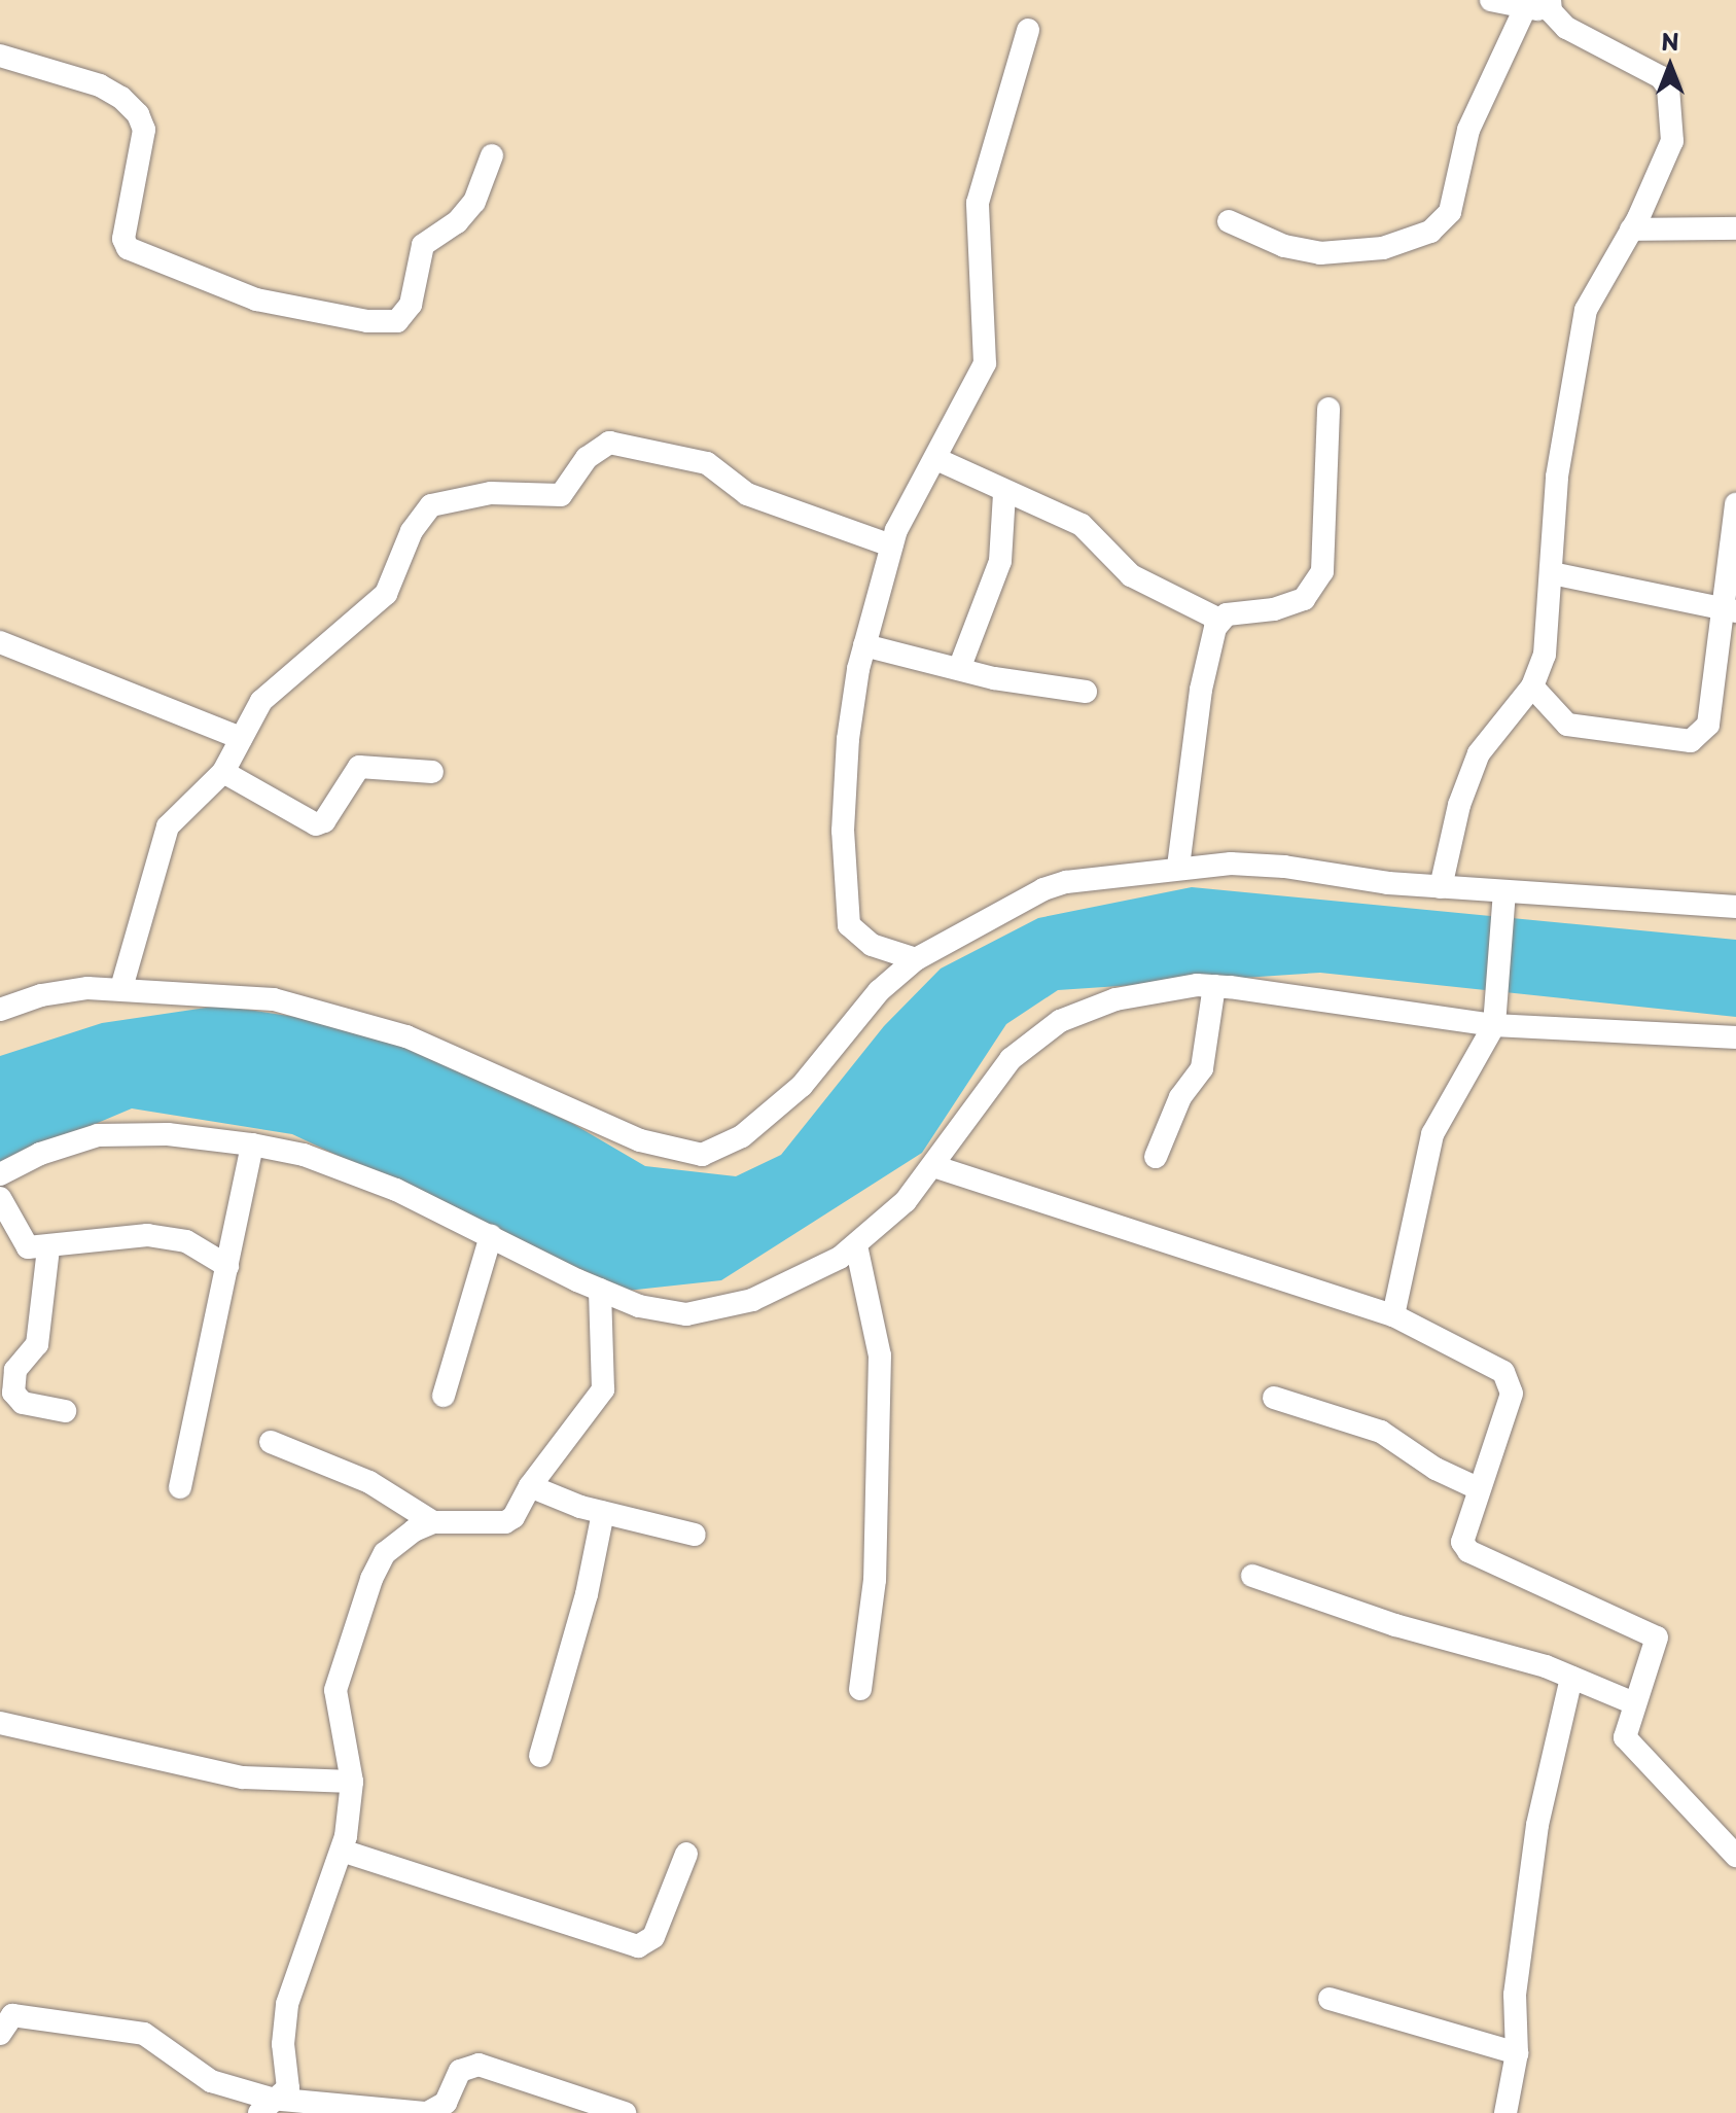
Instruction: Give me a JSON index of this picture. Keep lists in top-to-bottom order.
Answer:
{
  "north": "top"
}
